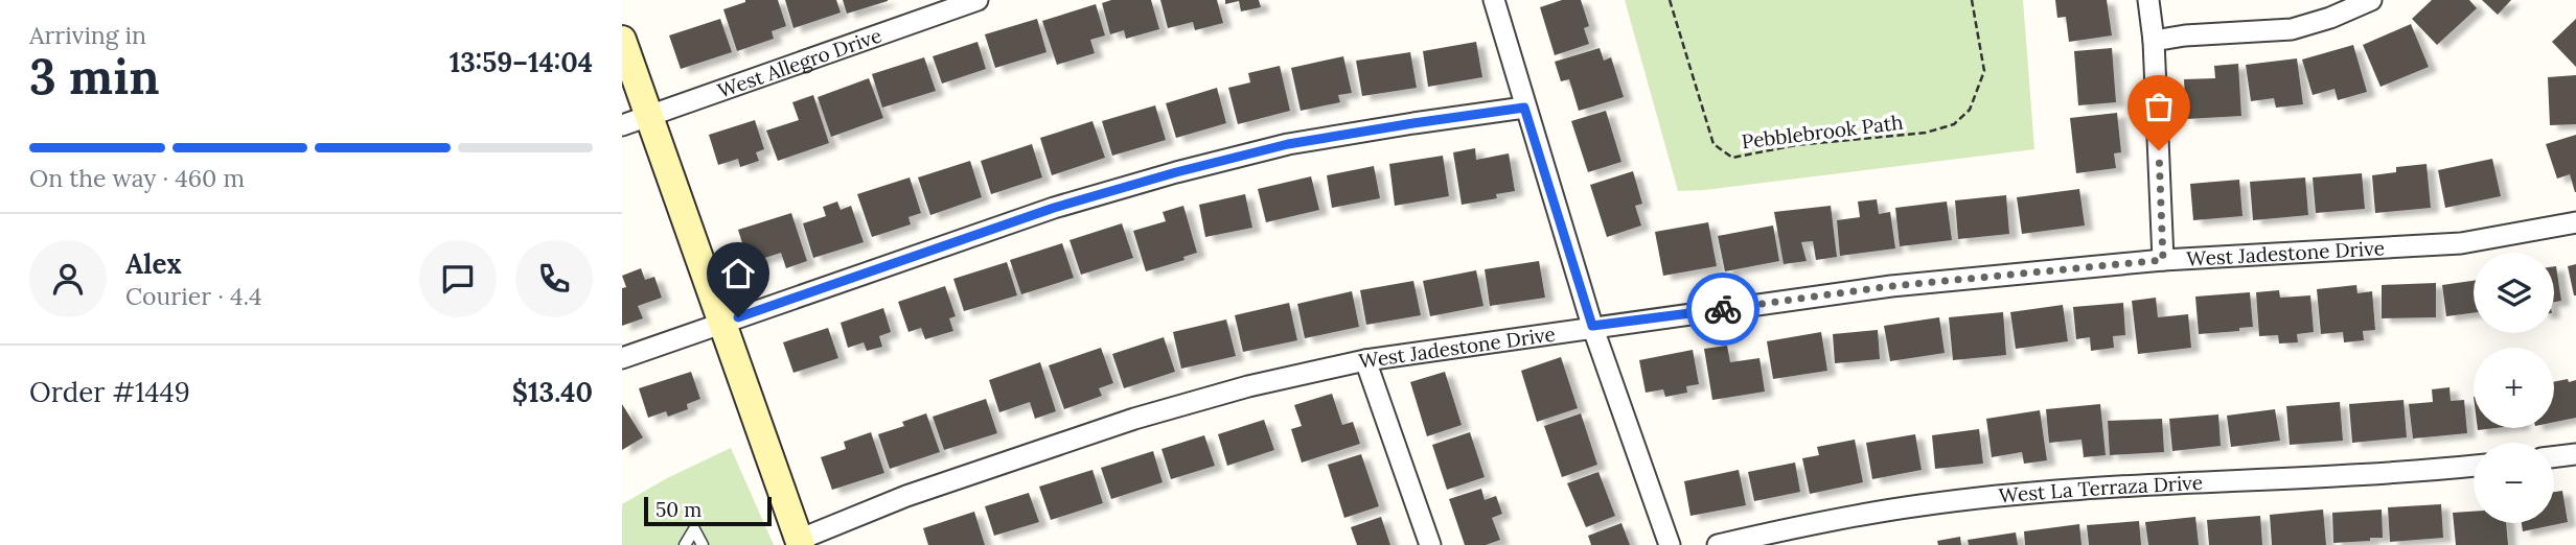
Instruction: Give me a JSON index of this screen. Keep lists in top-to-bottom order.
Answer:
{
  "streets": {
    "street": ["West Allegro Drive", "West Jadestone Drive", "West La Terraza Drive"],
    "path": ["Pebblebrook Path"]
  },
  "scale_bar": "50 m",
  "page": {
    "heading": ["3 min", "Arriving in", "13:59–14:04"],
    "panel": [
      "Alex",
      "Courier · 4.4",
      "Order #1449",
      "$13.40"
    ],
    "bar": "On the way · 460 m",
    "map_buttons": ["+", "−"],
    "scale": "50 m"
  }
}
